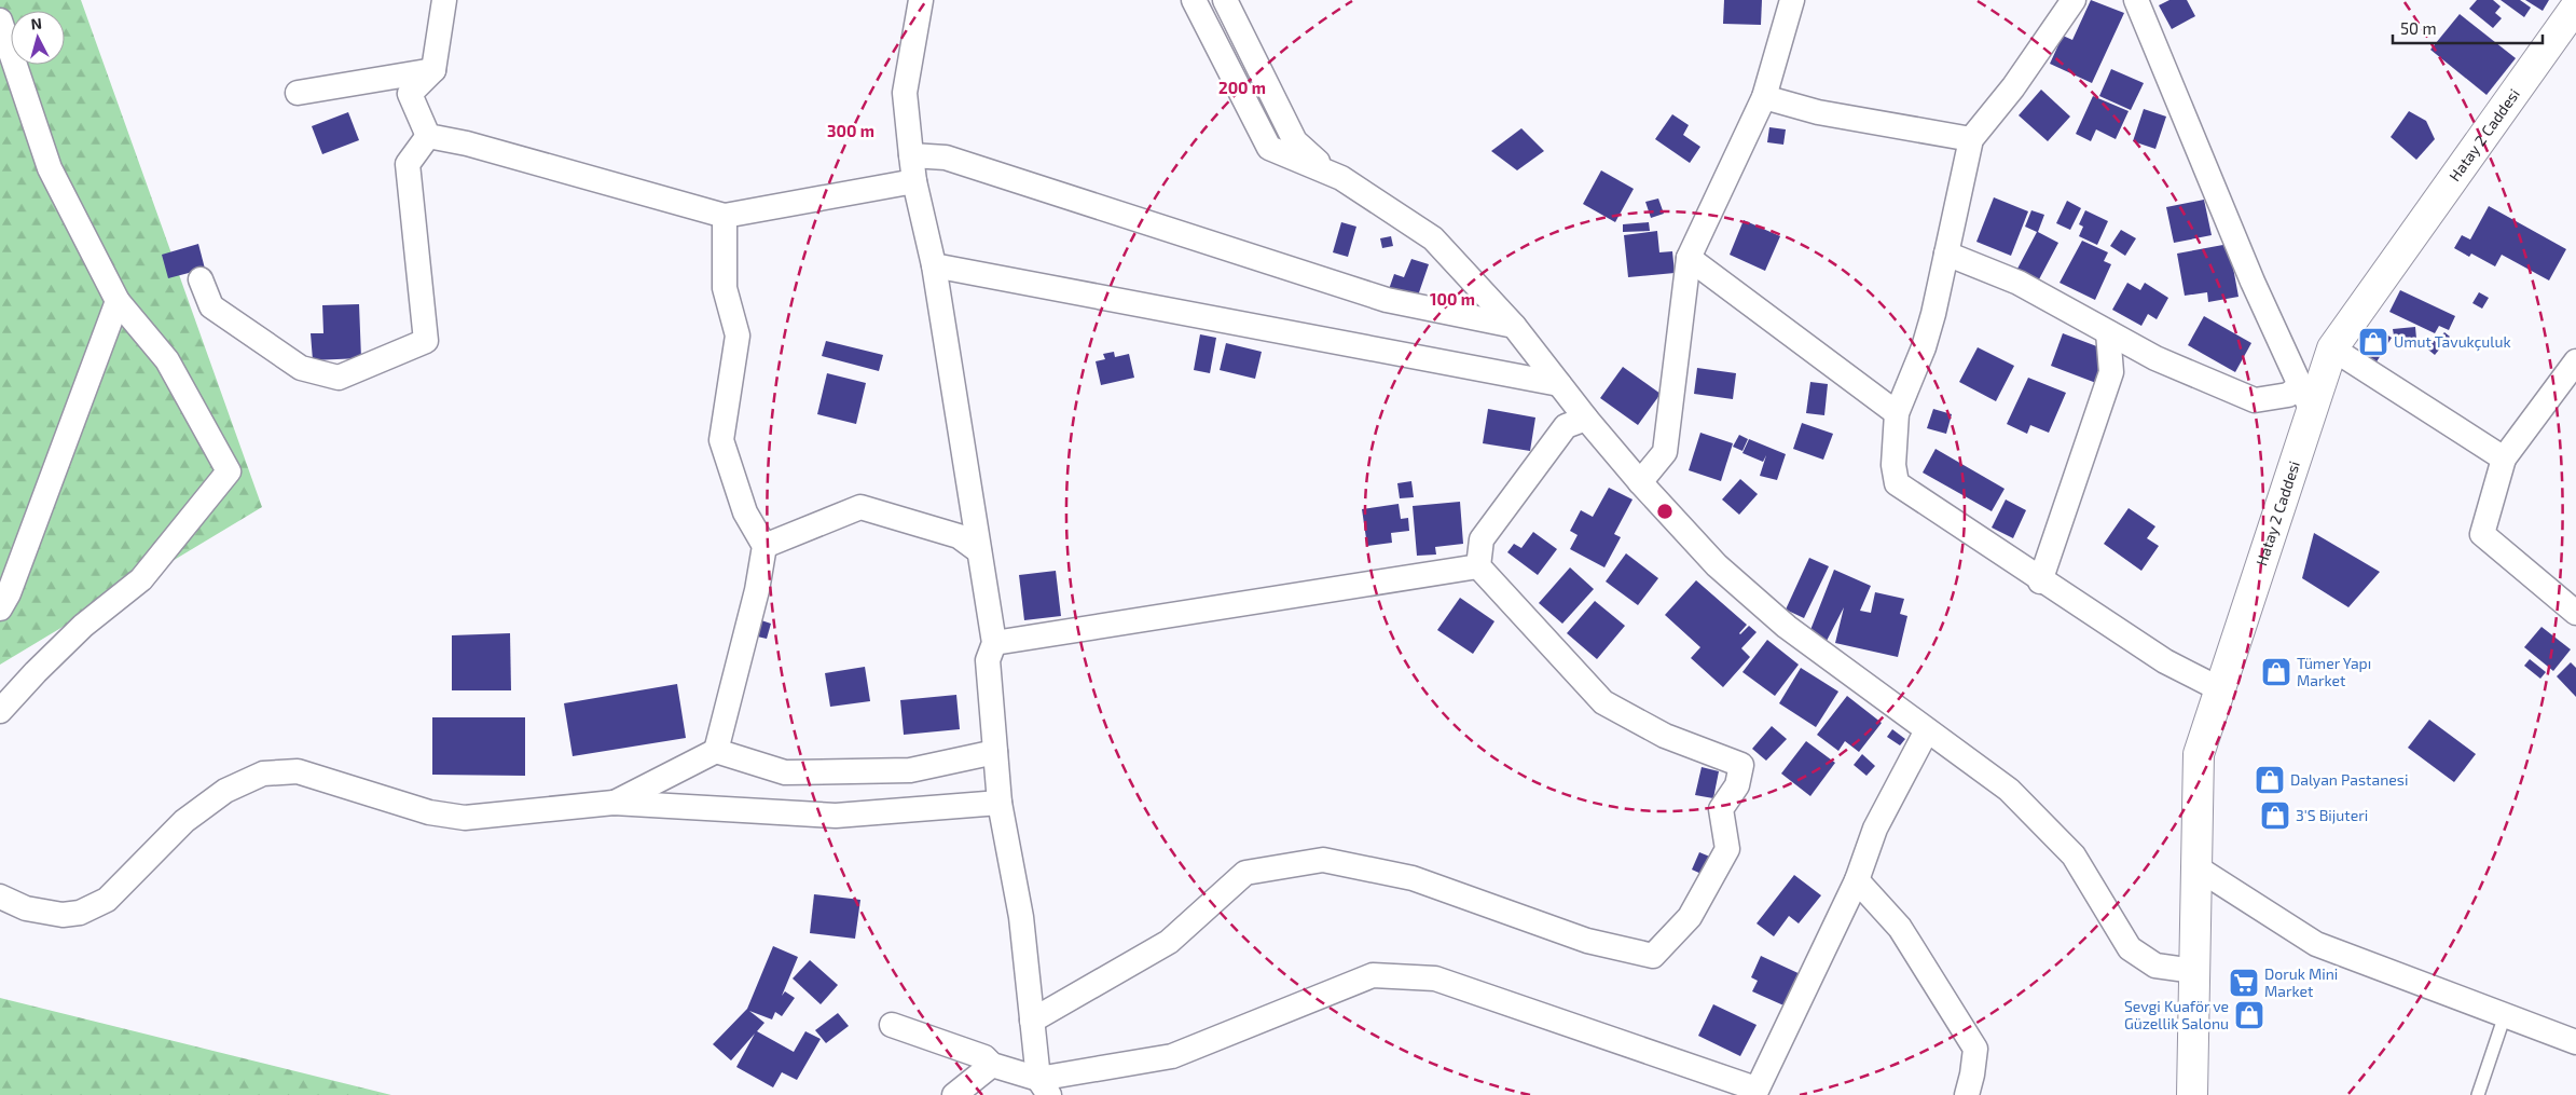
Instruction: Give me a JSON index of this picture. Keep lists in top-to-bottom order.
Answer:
{
  "streets": {
    "street": ["Hatay 2 Caddesi"]
  },
  "places": {
    "shop": [
      "Umut Tavukçuluk",
      "Tümer Yapı Market",
      "Dalyan Pastanesi",
      "3'S Bijuteri",
      "Sevgi Kuaför ve Güzellik Salonu"
    ],
    "supermarket": ["Doruk Mini Market"]
  },
  "scale_bar": "50 m",
  "north": "top",
  "rings": ["200 m", "300 m", "100 m"]
}
